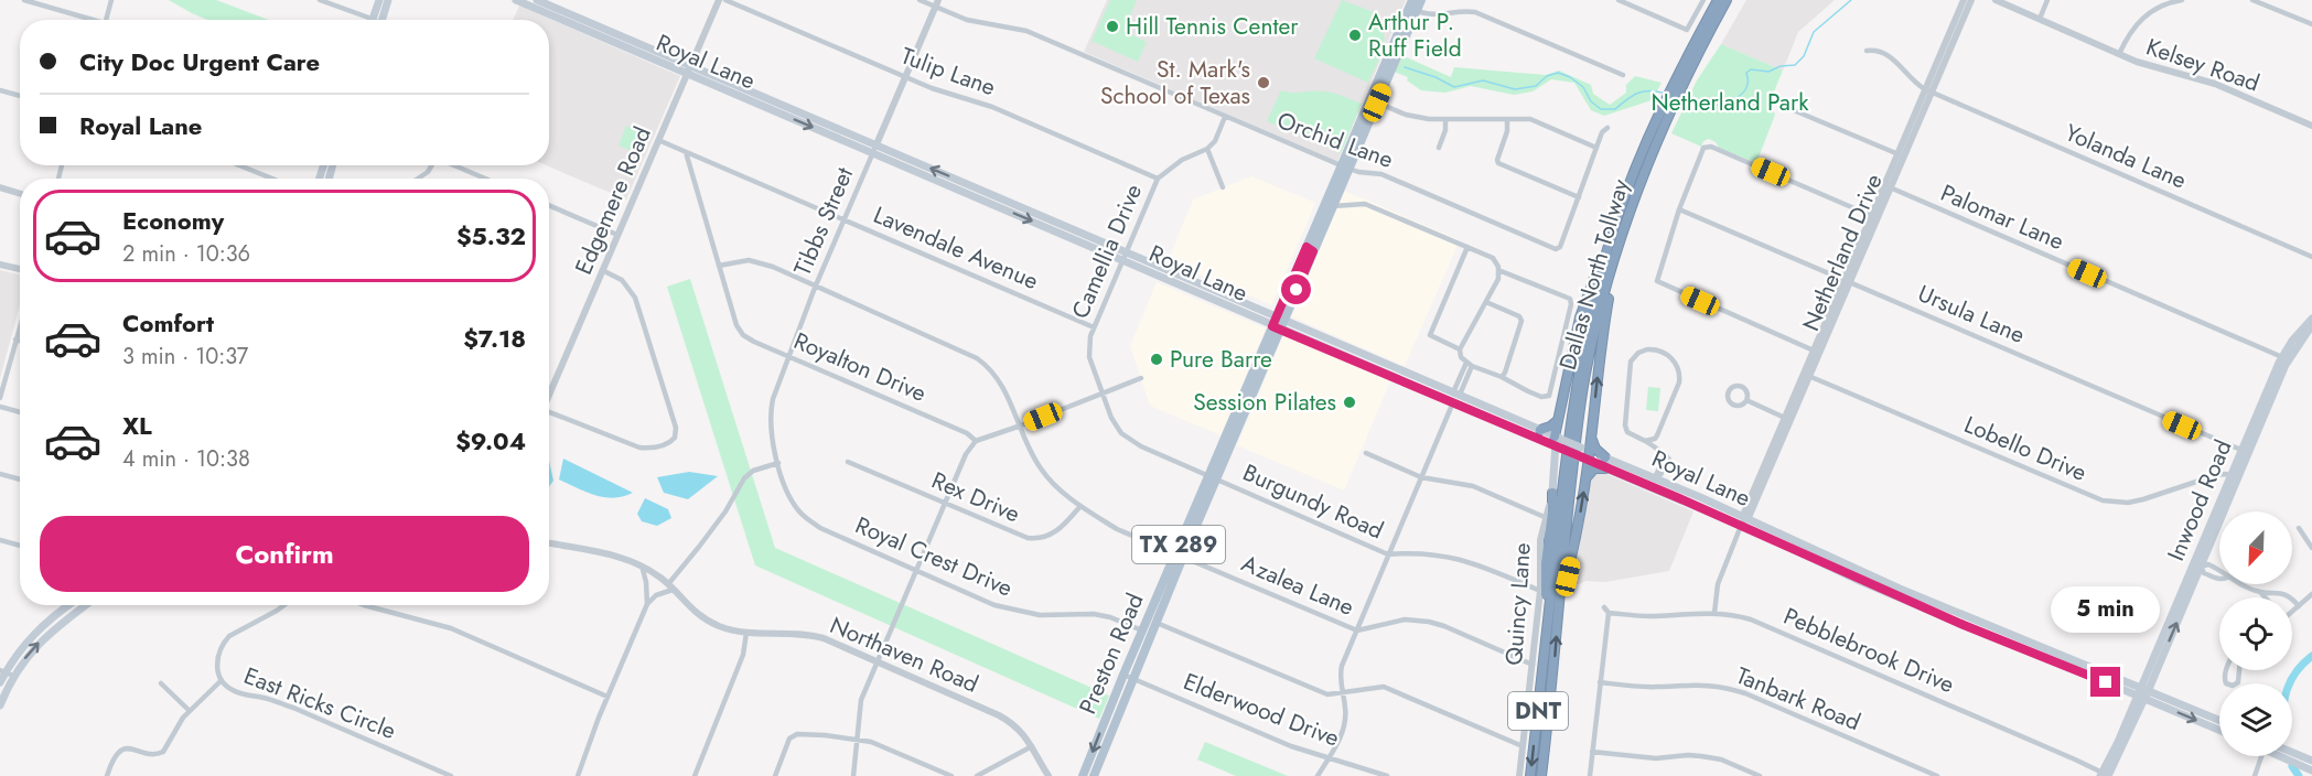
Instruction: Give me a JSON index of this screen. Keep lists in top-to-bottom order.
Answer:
{
  "streets": {
    "highway": ["Dallas North Tollway", "DNT"],
    "main road": [
      "Royal Lane",
      "Inwood Road",
      "TX 289",
      "Quincy Lane",
      "Preston Road"
    ],
    "street": [
      "Kelsey Road",
      "Tulip Lane",
      "Orchid Lane",
      "Yolanda Lane",
      "Edgemere Road",
      "Palomar Lane",
      "Tibbs Street",
      "Lavendale Avenue",
      "Camellia Drive",
      "Netherland Drive",
      "Ursula Lane",
      "Royalton Drive",
      "Lobello Drive",
      "Rex Drive",
      "Burgundy Road",
      "Royal Crest Drive",
      "Azalea Lane",
      "Pebblebrook Drive",
      "Northaven Road",
      "Tanbark Road",
      "East Ricks Circle",
      "Elderwood Drive"
    ]
  },
  "crossings": [
    ["Royal Lane", "Edgemere Road"],
    ["Royal Lane", "Tibbs Street"],
    ["Royal Lane", "Camellia Drive"],
    ["Royal Lane", "Netherland Drive"],
    ["Royal Lane", "Inwood Road"],
    ["Royal Lane", "Quincy Lane"],
    ["Royal Lane", "Preston Road"],
    ["Tulip Lane", "Tibbs Street"],
    ["Tulip Lane", "Camellia Drive"],
    ["Orchid Lane", "Tibbs Street"],
    ["Orchid Lane", "Preston Road"],
    ["Yolanda Lane", "Netherland Drive"],
    ["Edgemere Road", "Lavendale Avenue"],
    ["Palomar Lane", "Netherland Drive"],
    ["Palomar Lane", "Inwood Road"],
    ["Tibbs Street", "Lavendale Avenue"],
    ["Tibbs Street", "Royalton Drive"],
    ["Tibbs Street", "Royal Crest Drive"],
    ["Tibbs Street", "Azalea Lane"],
    ["Lavendale Avenue", "Camellia Drive"],
    ["Lavendale Avenue", "Royalton Drive"],
    ["Camellia Drive", "Burgundy Road"],
    ["Netherland Drive", "Ursula Lane"],
    ["Netherland Drive", "Lobello Drive"],
    ["Netherland Drive", "Pebblebrook Drive"],
    ["Ursula Lane", "Inwood Road"],
    ["Royalton Drive", "Azalea Lane"],
    ["Lobello Drive", "Inwood Road"],
    ["Rex Drive", "Azalea Lane"],
    ["Inwood Road", "Pebblebrook Drive"],
    ["Burgundy Road", "Quincy Lane"],
    ["Burgundy Road", "Preston Road"],
    ["Royal Crest Drive", "Preston Road"],
    ["Azalea Lane", "Quincy Lane"],
    ["Azalea Lane", "Preston Road"],
    ["Pebblebrook Drive", "Tanbark Road"],
    ["Preston Road", "Elderwood Drive"]
  ],
  "parks": ["Netherland Park"],
  "places": [
    "Hill Tennis Center",
    "Arthur P. Ruff Field",
    "St. Mark's School of Texas",
    "Pure Barre",
    "Session Pilates"
  ],
  "north": "bottom left",
  "page": {
    "banner": ["City Doc Urgent Care", "Royal Lane"],
    "list": [
      {
        "name": "Economy",
        "note": "2 min · 10:36",
        "value": "$5.32"
      },
      {
        "name": "Comfort",
        "note": "3 min · 10:37",
        "value": "$7.18"
      },
      {
        "name": "XL",
        "note": "4 min · 10:38",
        "value": "$9.04"
      }
    ],
    "buttons": "Confirm",
    "bubble": "5 min"
  }
}
